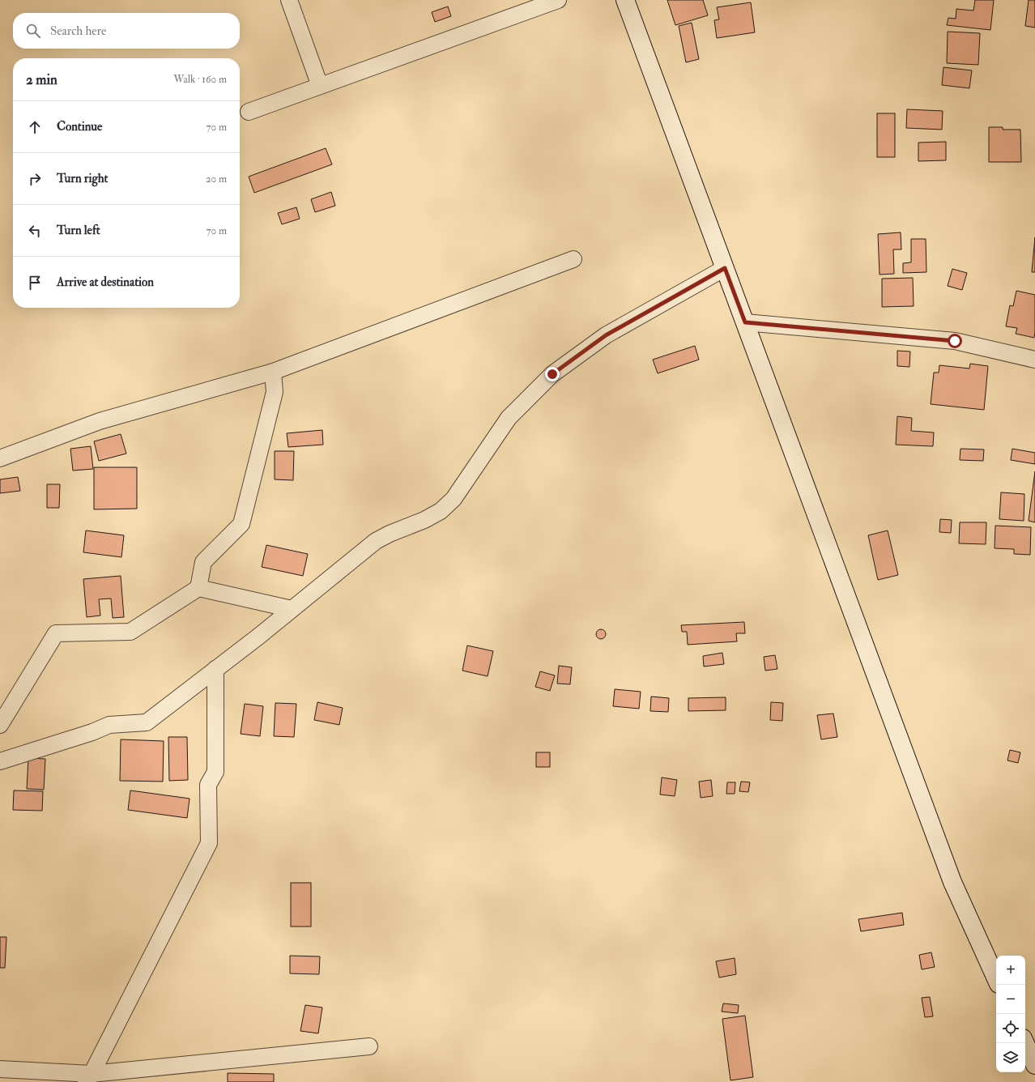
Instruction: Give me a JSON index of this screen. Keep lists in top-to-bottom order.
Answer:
{
  "page": {
    "search": "Search here",
    "heading": ["2 min", "Walk · 160 m"],
    "list": [
      ["Continue", "70 m"],
      ["Turn right", "20 m"],
      ["Turn left", "70 m"],
      "Arrive at destination"
    ],
    "map_buttons": ["+", "−"]
  }
}
